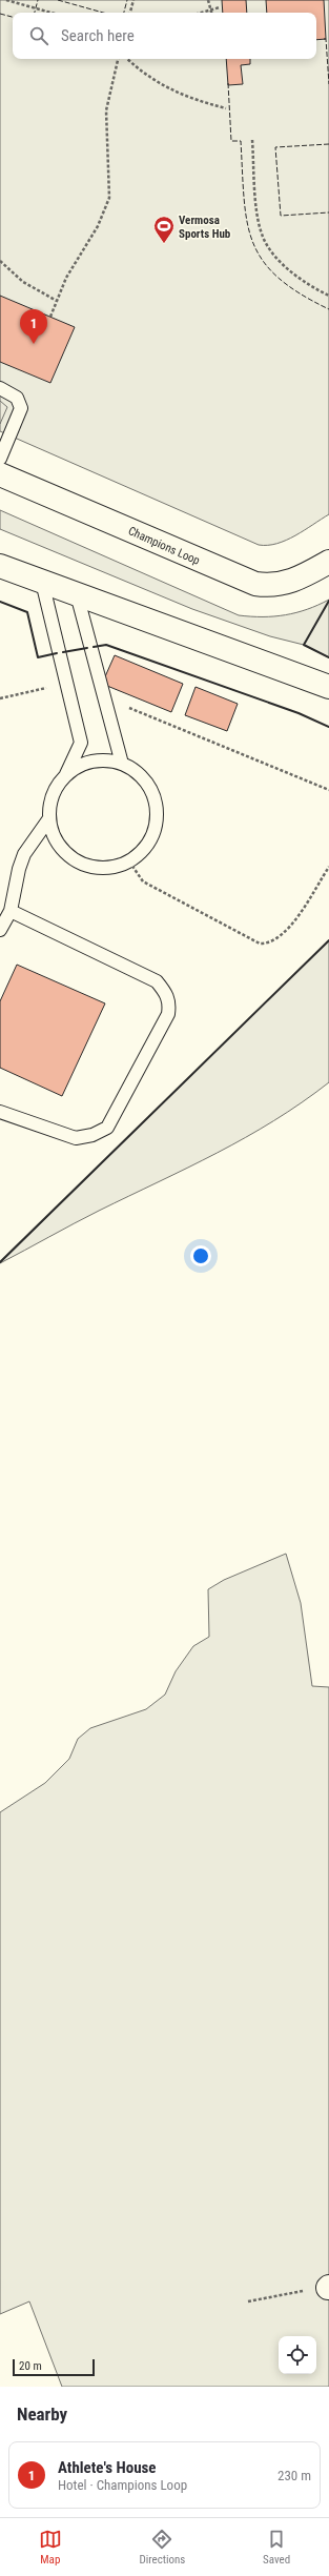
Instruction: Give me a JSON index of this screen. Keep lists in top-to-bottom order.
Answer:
{
  "streets": {
    "street": ["Champions Loop"]
  },
  "places": {
    "sports": ["Vermosa Sports Hub"]
  },
  "scale_bar": "20 m",
  "page": {
    "search": "Search here",
    "pins": "1",
    "scale": "20 m",
    "heading": "Nearby",
    "list": [
      {
        "mark": "1",
        "name": "Athlete's House",
        "note": "Hotel · Champions Loop",
        "value": "230 m"
      }
    ],
    "nav": ["Map", "Directions", "Saved"]
  }
}
